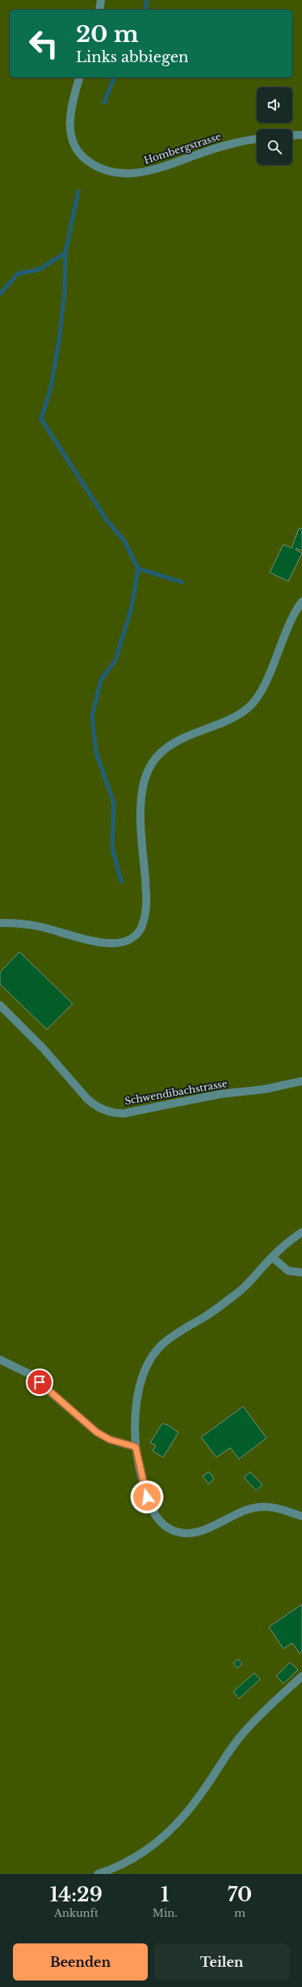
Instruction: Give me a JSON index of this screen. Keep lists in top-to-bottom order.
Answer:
{
  "streets": {
    "street": ["Hombergstrasse", "Schwendibachstrasse"]
  },
  "page": {
    "turn": ["20 m", "Links abbiegen"],
    "eta": [
      "14:29",
      "Ankunft",
      "1",
      "Min.",
      "70",
      "m"
    ],
    "buttons": ["Beenden", "Teilen"]
  }
}
